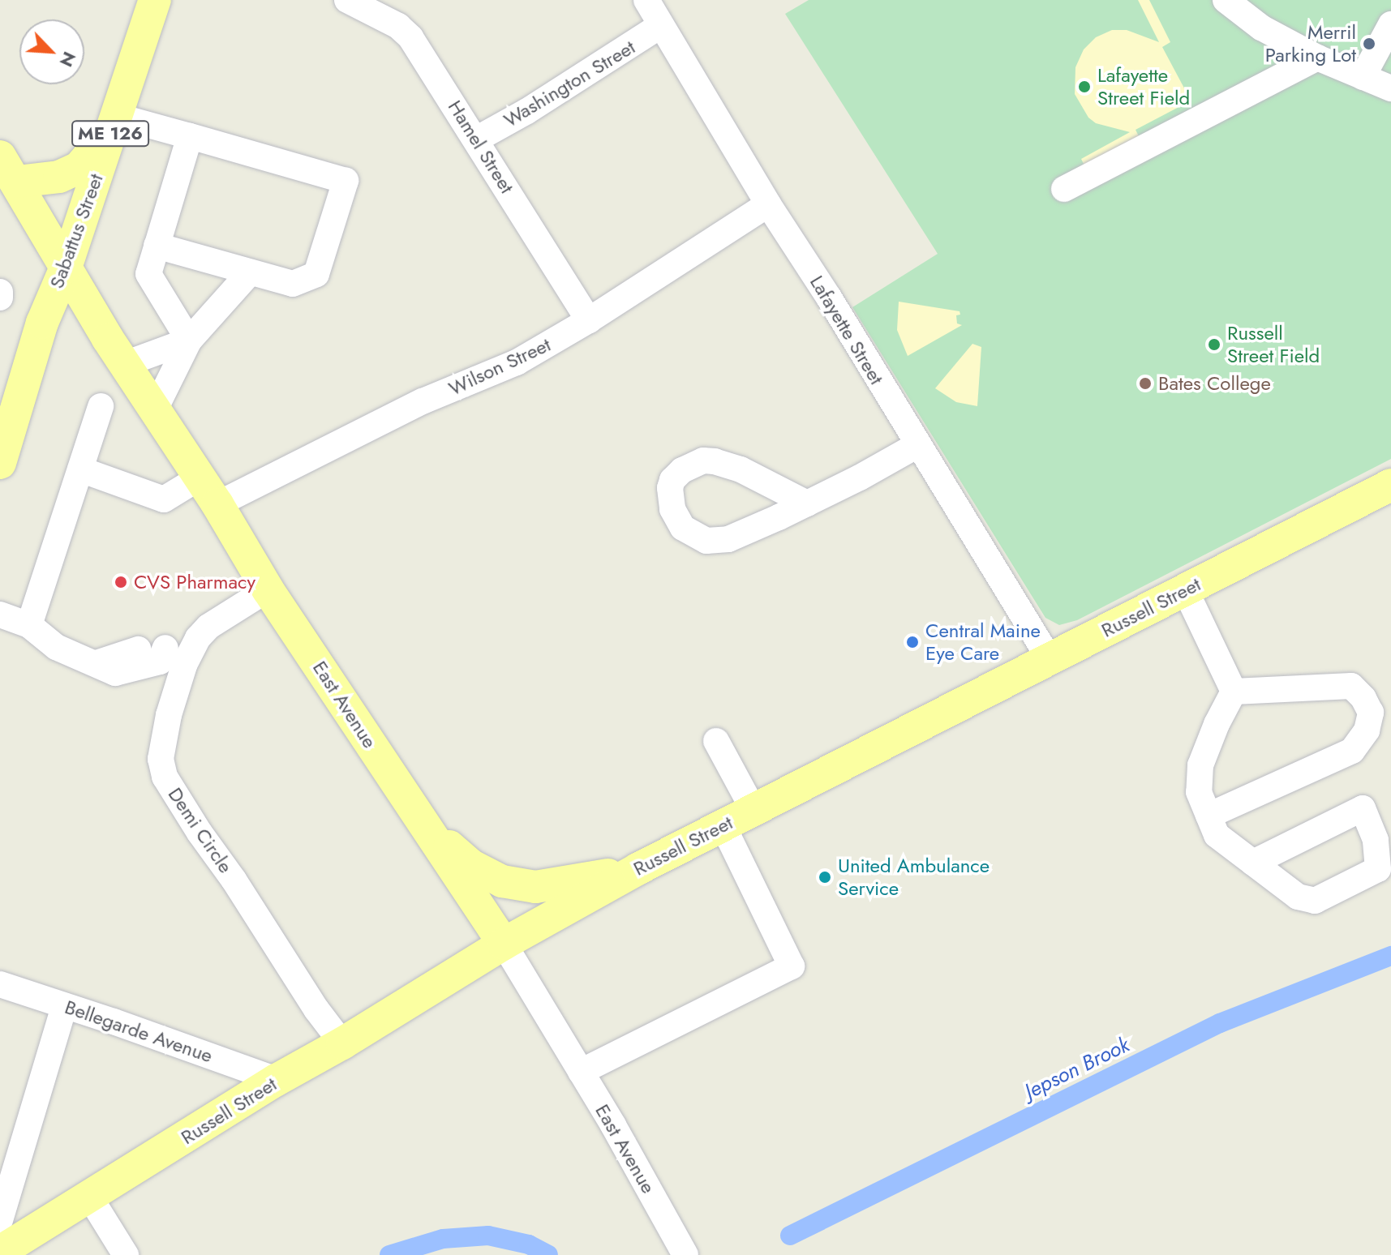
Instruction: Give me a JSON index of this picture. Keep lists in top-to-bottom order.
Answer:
{
  "streets": {
    "main road": [
      "ME 126",
      "Sabattus Street",
      "Russell Street",
      "East Avenue"
    ],
    "street": [
      "Washington Street",
      "Hamel Street",
      "Lafayette Street",
      "Wilson Street",
      "Demi Circle",
      "Bellegarde Avenue"
    ]
  },
  "crossings": [
    ["Washington Street", "Hamel Street"],
    ["Washington Street", "Lafayette Street"],
    ["Hamel Street", "Wilson Street"],
    ["Sabattus Street", "East Avenue"],
    ["Lafayette Street", "Wilson Street"],
    ["Lafayette Street", "Russell Street"],
    ["Wilson Street", "East Avenue"],
    ["Russell Street", "East Avenue"],
    ["Russell Street", "Demi Circle"],
    ["Russell Street", "Bellegarde Avenue"],
    ["East Avenue", "Demi Circle"]
  ],
  "water": ["Jepson Brook"],
  "places": [
    "Merril Parking Lot",
    "Lafayette Street Field",
    "Russell Street Field",
    "Bates College",
    "CVS Pharmacy",
    "Central Maine Eye Care",
    "United Ambulance Service"
  ],
  "north": "bottom right"
}
